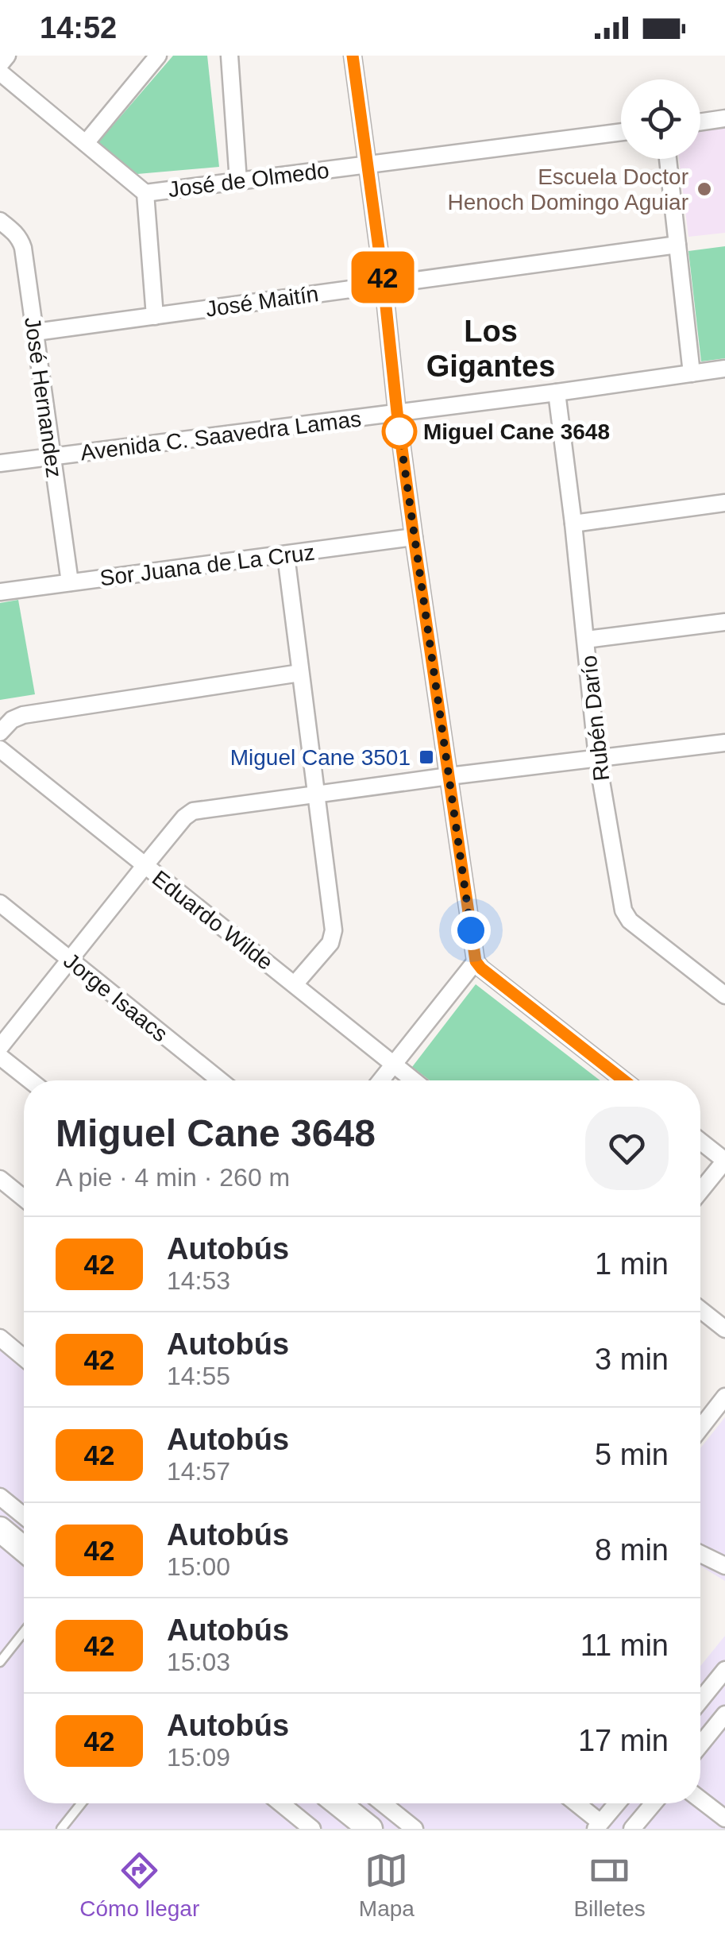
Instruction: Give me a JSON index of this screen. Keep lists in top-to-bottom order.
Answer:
{
  "streets": {
    "street": [
      "José de Olmedo",
      "José Maitín",
      "José Hernandez",
      "Avenida C. Saavedra Lamas",
      "Sor Juana de La Cruz",
      "Rubén Darío",
      "Eduardo Wilde",
      "Jorge Isaacs"
    ]
  },
  "crossings": [
    ["José Maitín", "José Hernandez"],
    ["José Hernandez", "Avenida C. Saavedra Lamas"],
    ["José Hernandez", "Sor Juana de La Cruz"],
    ["Avenida C. Saavedra Lamas", "Rubén Darío"]
  ],
  "districts": ["Los Gigantes"],
  "places": {
    "other": ["Escuela Doctor Henoch Domingo Aguiar", "Miguel Cane 3648"],
    "transit": ["Miguel Cane 3501"]
  },
  "lines": ["bus line 42"],
  "page": {
    "status": "14:52",
    "on_map": "42",
    "heading": ["Miguel Cane 3648", "A pie · 4 min · 260 m"],
    "list": [
      {
        "mark": "42",
        "name": "Autobús",
        "note": "14:53",
        "value": "1 min"
      },
      {
        "mark": "42",
        "name": "Autobús",
        "note": "14:55",
        "value": "3 min"
      },
      {
        "mark": "42",
        "name": "Autobús",
        "note": "14:57",
        "value": "5 min"
      },
      {
        "mark": "42",
        "name": "Autobús",
        "note": "15:00",
        "value": "8 min"
      },
      {
        "mark": "42",
        "name": "Autobús",
        "note": "15:03",
        "value": "11 min"
      },
      {
        "mark": "42",
        "name": "Autobús",
        "note": "15:09",
        "value": "17 min"
      }
    ],
    "tabs": ["Cómo llegar", "Mapa", "Billetes"]
  }
}
